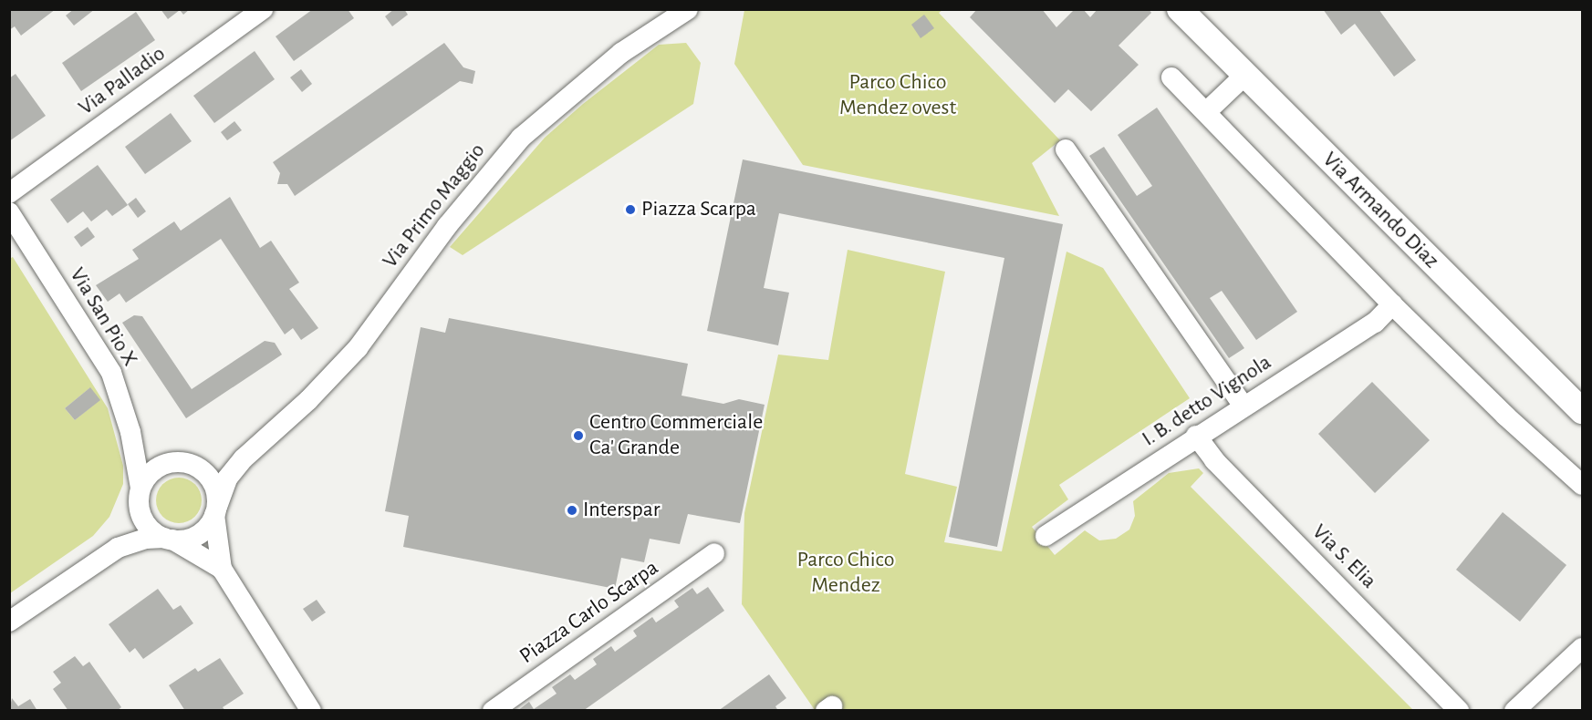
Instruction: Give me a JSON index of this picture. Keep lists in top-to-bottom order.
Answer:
{
  "streets": {
    "street": [
      "Via Palladio",
      "Via Primo Maggio",
      "Via Armando Diaz",
      "Via San Pio X",
      "I. B. detto Vignola",
      "Via S. Elia",
      "Piazza Carlo Scarpa"
    ]
  },
  "crossings": [
    ["Via Primo Maggio", "Via San Pio X"],
    ["I. B. detto Vignola", "Via S. Elia"]
  ],
  "parks": ["Parco Chico Mendez ovest", "Parco Chico Mendez"],
  "places": ["Piazza Scarpa", "Centro Commerciale Ca' Grande", "Interspar"]
}
